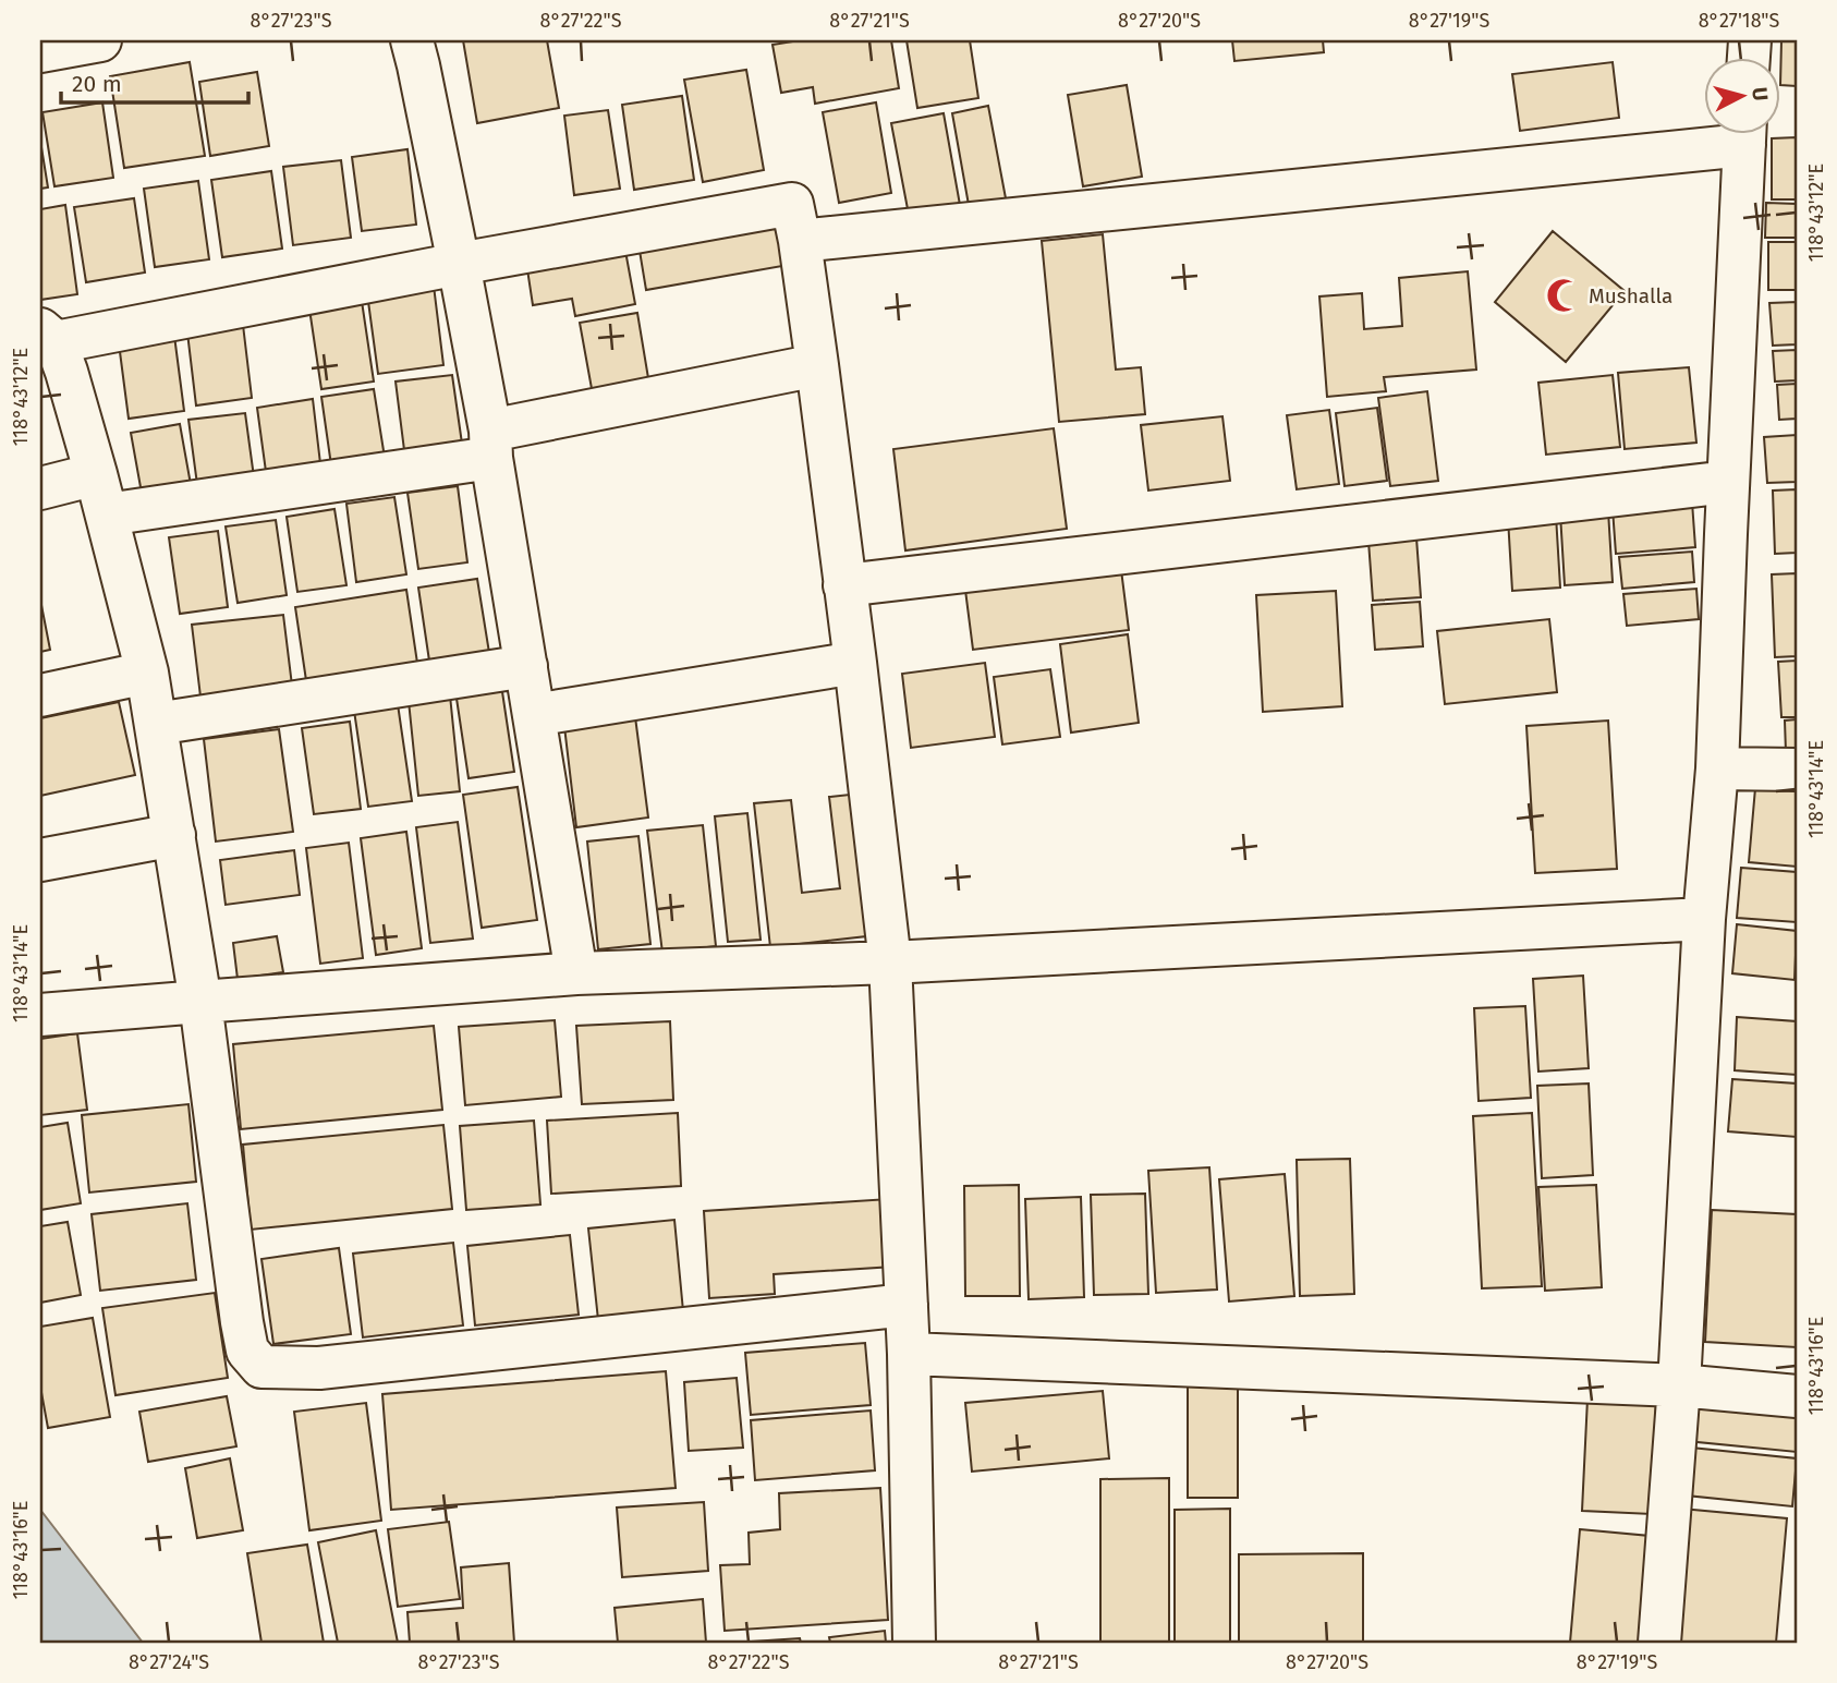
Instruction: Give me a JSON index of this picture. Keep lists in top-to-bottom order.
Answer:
{
  "places": {
    "mosque": ["Mushalla"]
  },
  "scale_bar": "20 m",
  "north": "right",
  "coordinates": [
    "8°27'23\"S",
    "8°27'22\"S",
    "8°27'21\"S",
    "8°27'20\"S",
    "8°27'19\"S",
    "8°27'18\"S",
    "118°43'12\"E",
    "118°43'14\"E",
    "118°43'16\"E",
    "8°27'24\"S"
  ]
}
